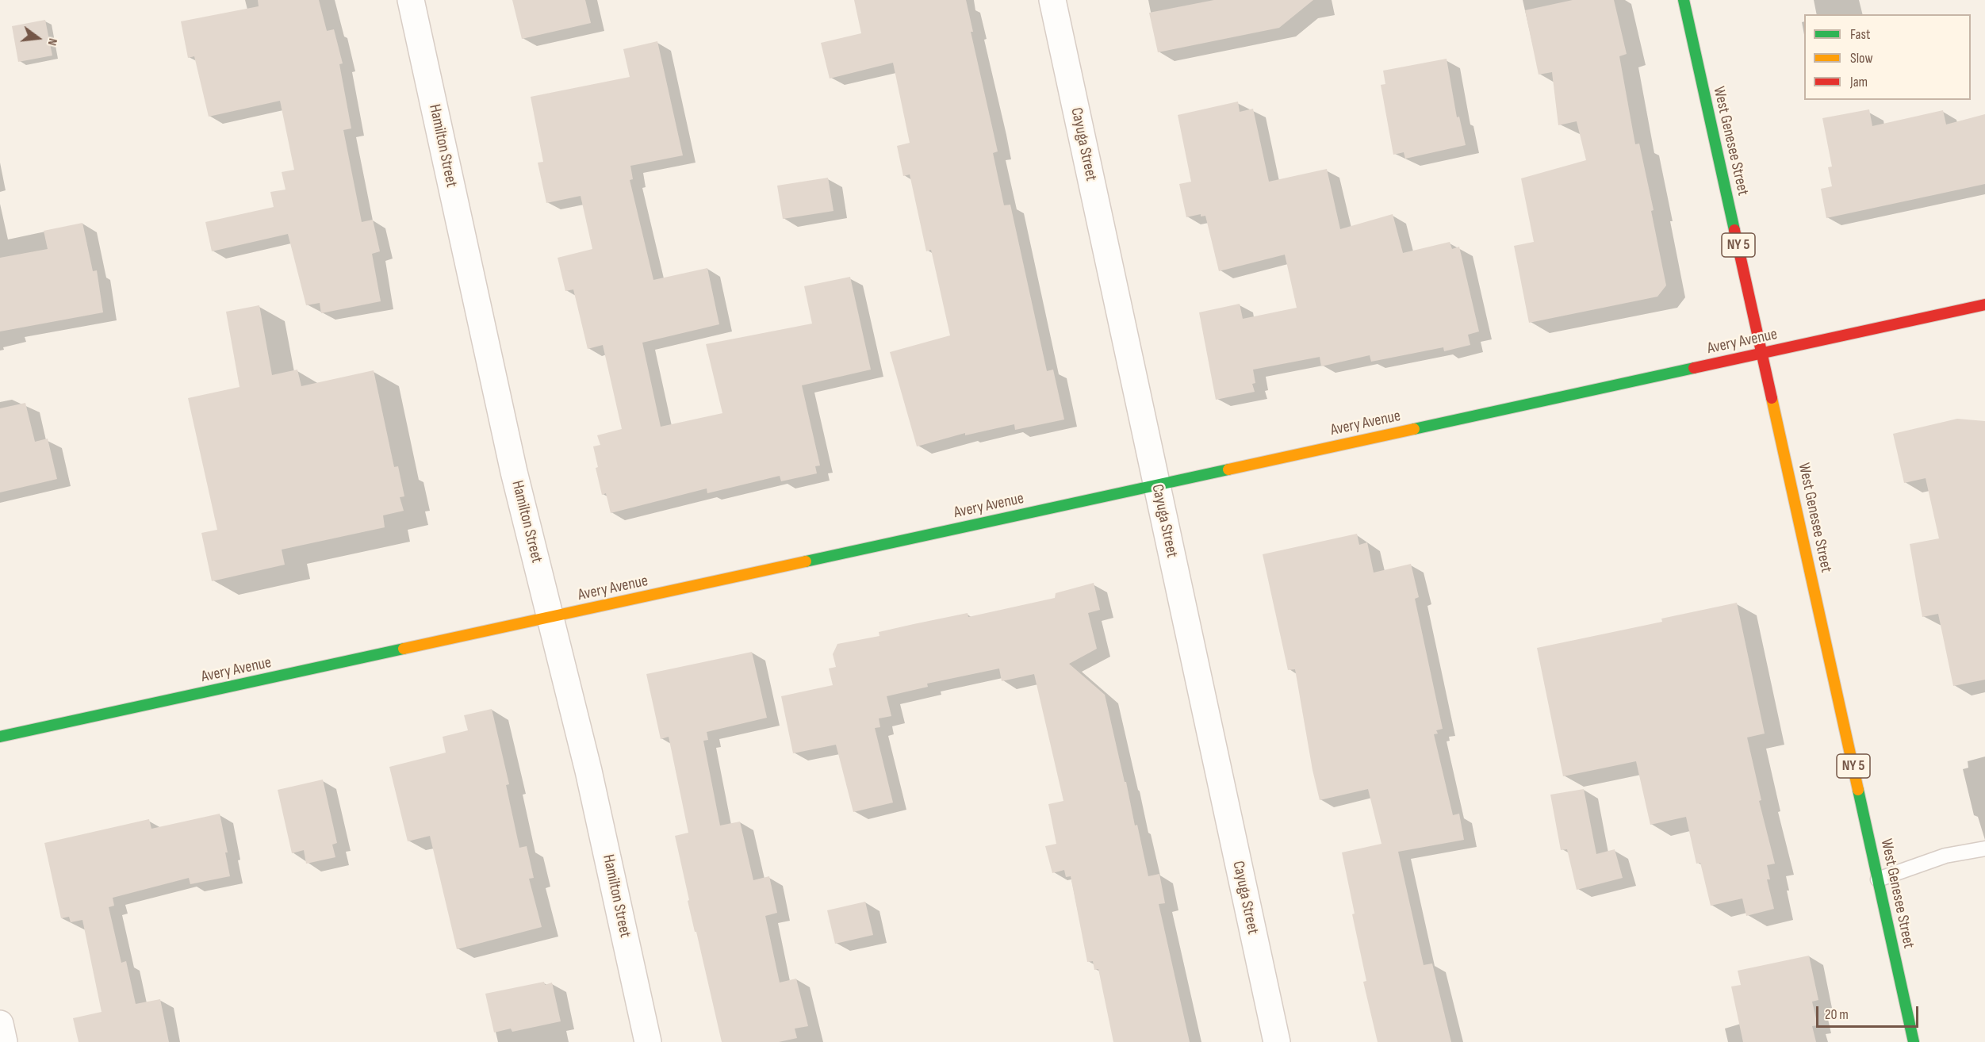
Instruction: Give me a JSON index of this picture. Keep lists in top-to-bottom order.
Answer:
{
  "streets": {
    "street": [
      "West Genesee Street",
      "Cayuga Street",
      "Hamilton Street",
      "NY 5",
      "Avery Avenue"
    ]
  },
  "crossings": [
    ["West Genesee Street", "Avery Avenue"],
    ["Cayuga Street", "Avery Avenue"],
    ["Hamilton Street", "Avery Avenue"]
  ],
  "legend": ["Fast", "Slow", "Jam"],
  "scale_bar": "20 m",
  "north": "right"
}
